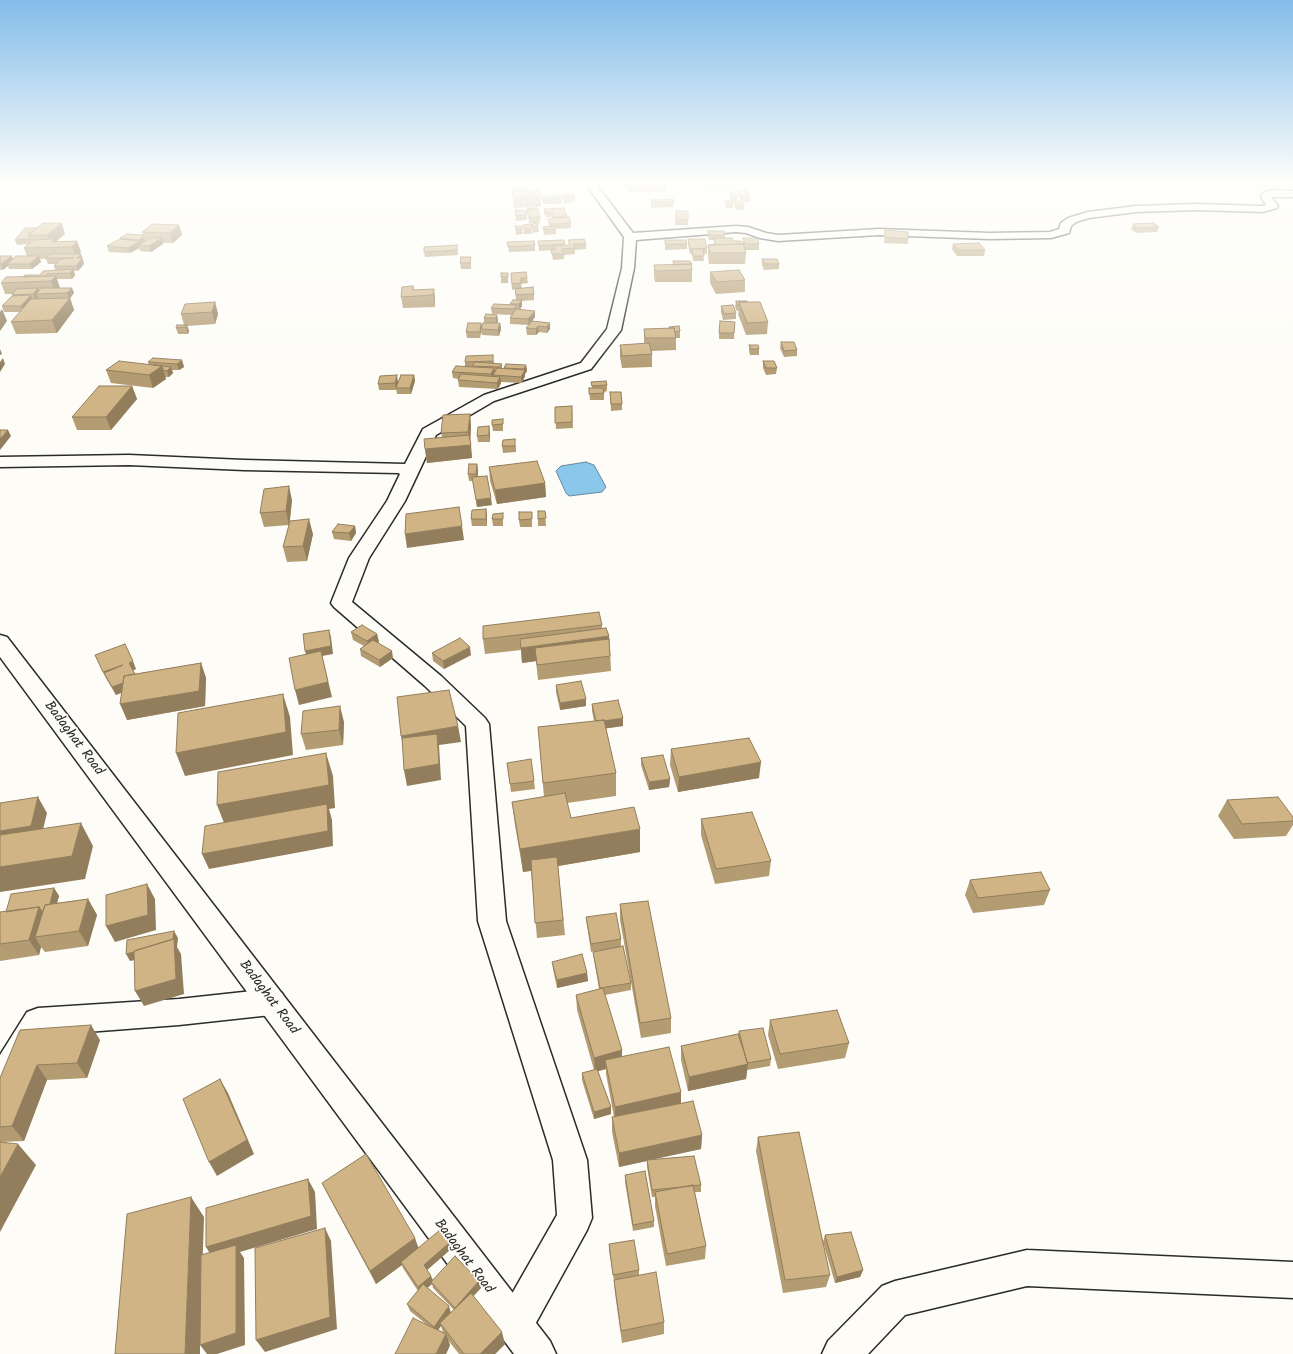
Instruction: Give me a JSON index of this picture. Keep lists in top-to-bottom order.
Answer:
{
  "streets": {
    "street": ["Badaghat Road"]
  }
}
